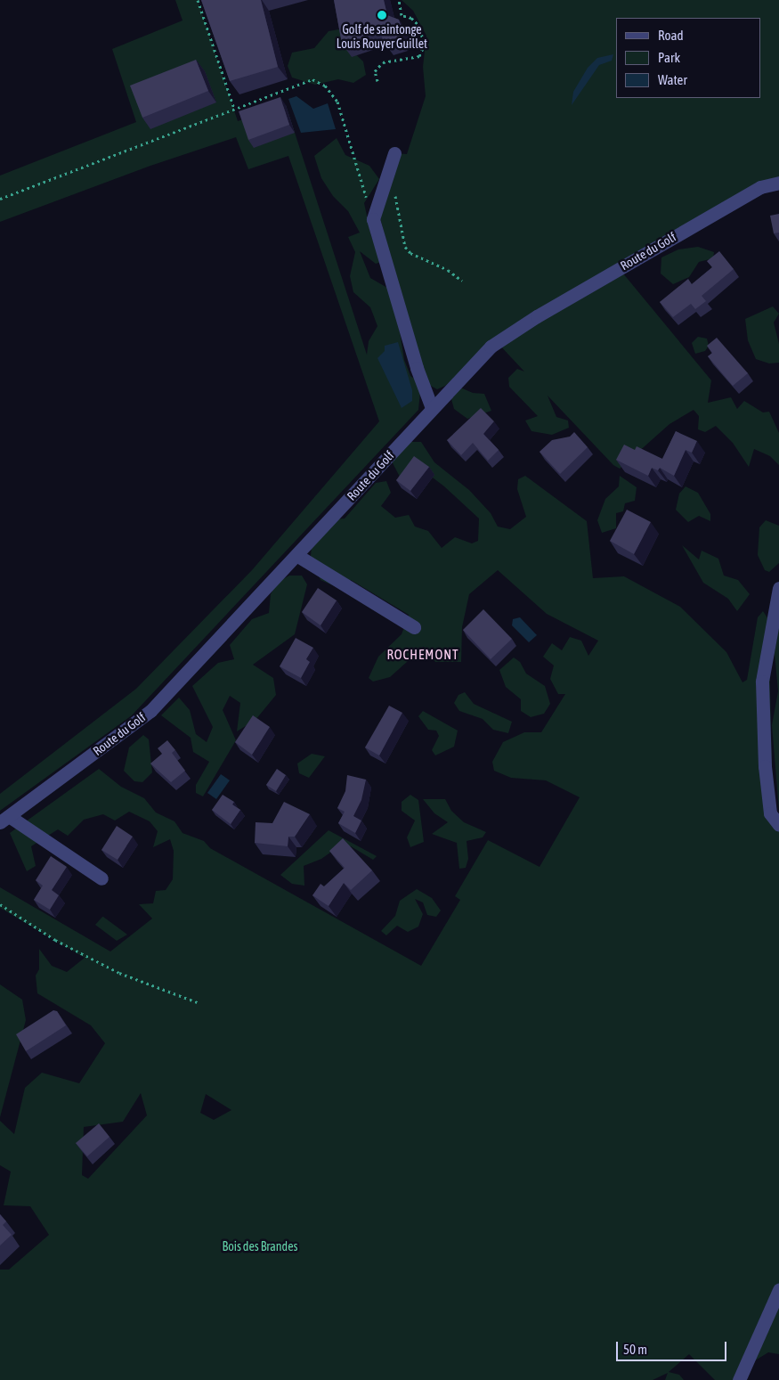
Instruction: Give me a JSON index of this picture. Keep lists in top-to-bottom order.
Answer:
{
  "streets": {
    "street": ["Route du Golf"]
  },
  "districts": ["ROCHEMONT"],
  "parks": ["Bois des Brandes"],
  "places": ["Golf de saintonge Louis Rouyer Guillet"],
  "legend": ["Road", "Park", "Water"],
  "scale_bar": "50 m"
}
